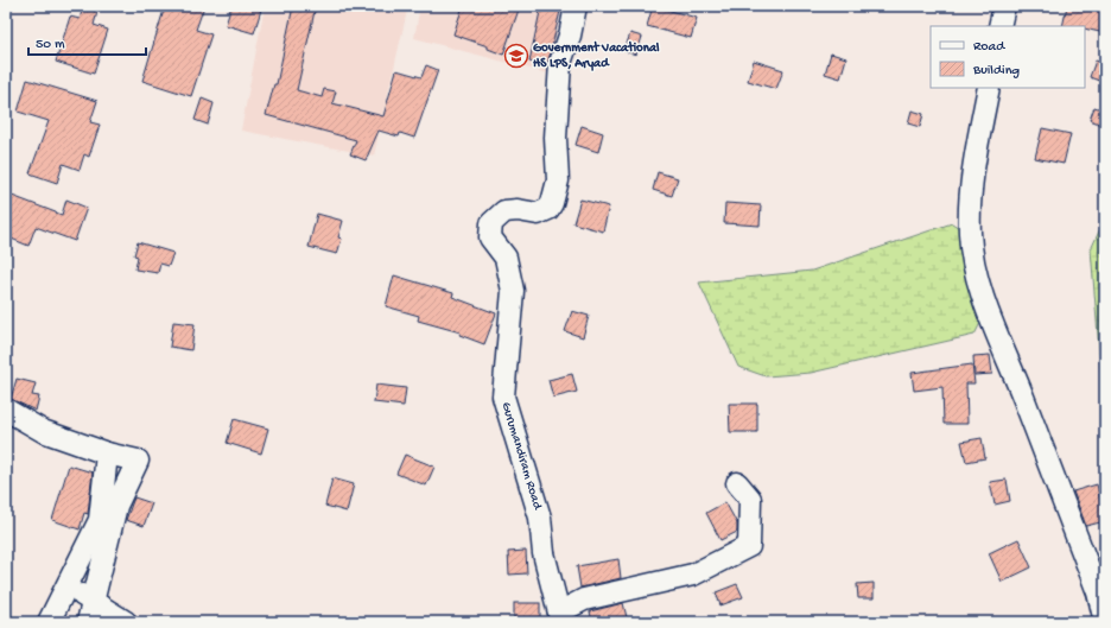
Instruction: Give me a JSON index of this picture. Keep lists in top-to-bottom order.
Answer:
{
  "streets": {
    "street": ["Gurumandiram Road"]
  },
  "places": {
    "school or university": ["Government Vacational HS LPS, Aryad"]
  },
  "legend": ["Road", "Building"],
  "scale_bar": "50 m"
}
